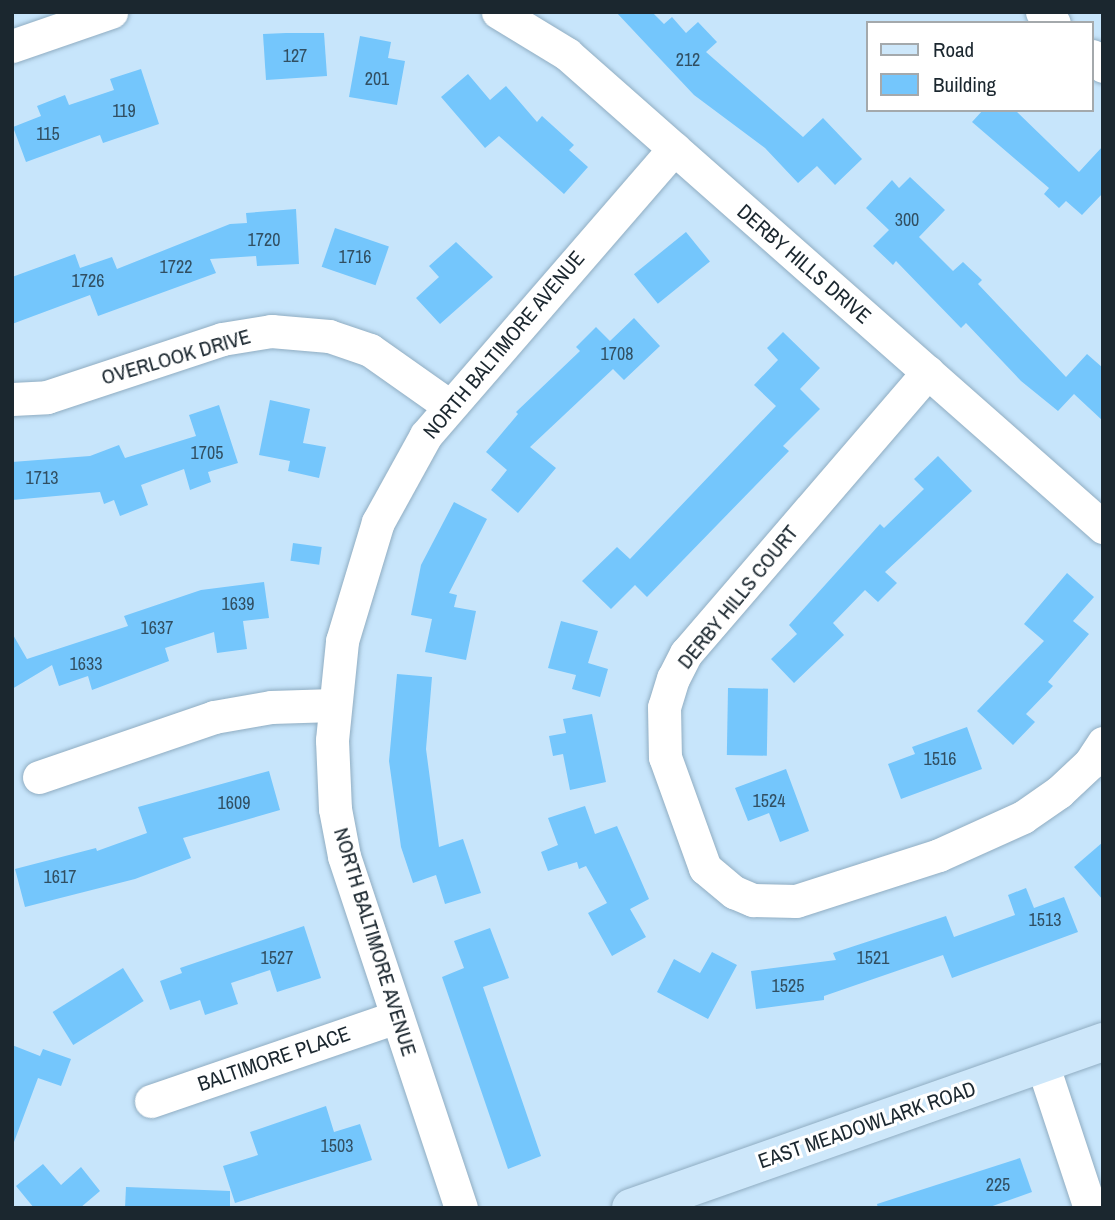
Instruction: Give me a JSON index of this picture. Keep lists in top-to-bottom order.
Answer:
{
  "streets": {
    "main road": ["EAST MEADOWLARK ROAD"],
    "street": [
      "DERBY HILLS DRIVE",
      "NORTH BALTIMORE AVENUE",
      "OVERLOOK DRIVE",
      "DERBY HILLS COURT",
      "BALTIMORE PLACE"
    ]
  },
  "crossings": [
    ["DERBY HILLS DRIVE", "NORTH BALTIMORE AVENUE"],
    ["DERBY HILLS DRIVE", "DERBY HILLS COURT"],
    ["NORTH BALTIMORE AVENUE", "OVERLOOK DRIVE"],
    ["NORTH BALTIMORE AVENUE", "BALTIMORE PLACE"]
  ],
  "house_numbers": [
    "127",
    "212",
    "201",
    "119",
    "115",
    "300",
    "1720",
    "1716",
    "1722",
    "1726",
    "1708",
    "1705",
    "1713",
    "1639",
    "1637",
    "1633",
    "1516",
    "1524",
    "1609",
    "1617",
    "1513",
    "1527",
    "1521",
    "1525",
    "1503",
    "225"
  ],
  "legend": ["Road", "Building"]
}
